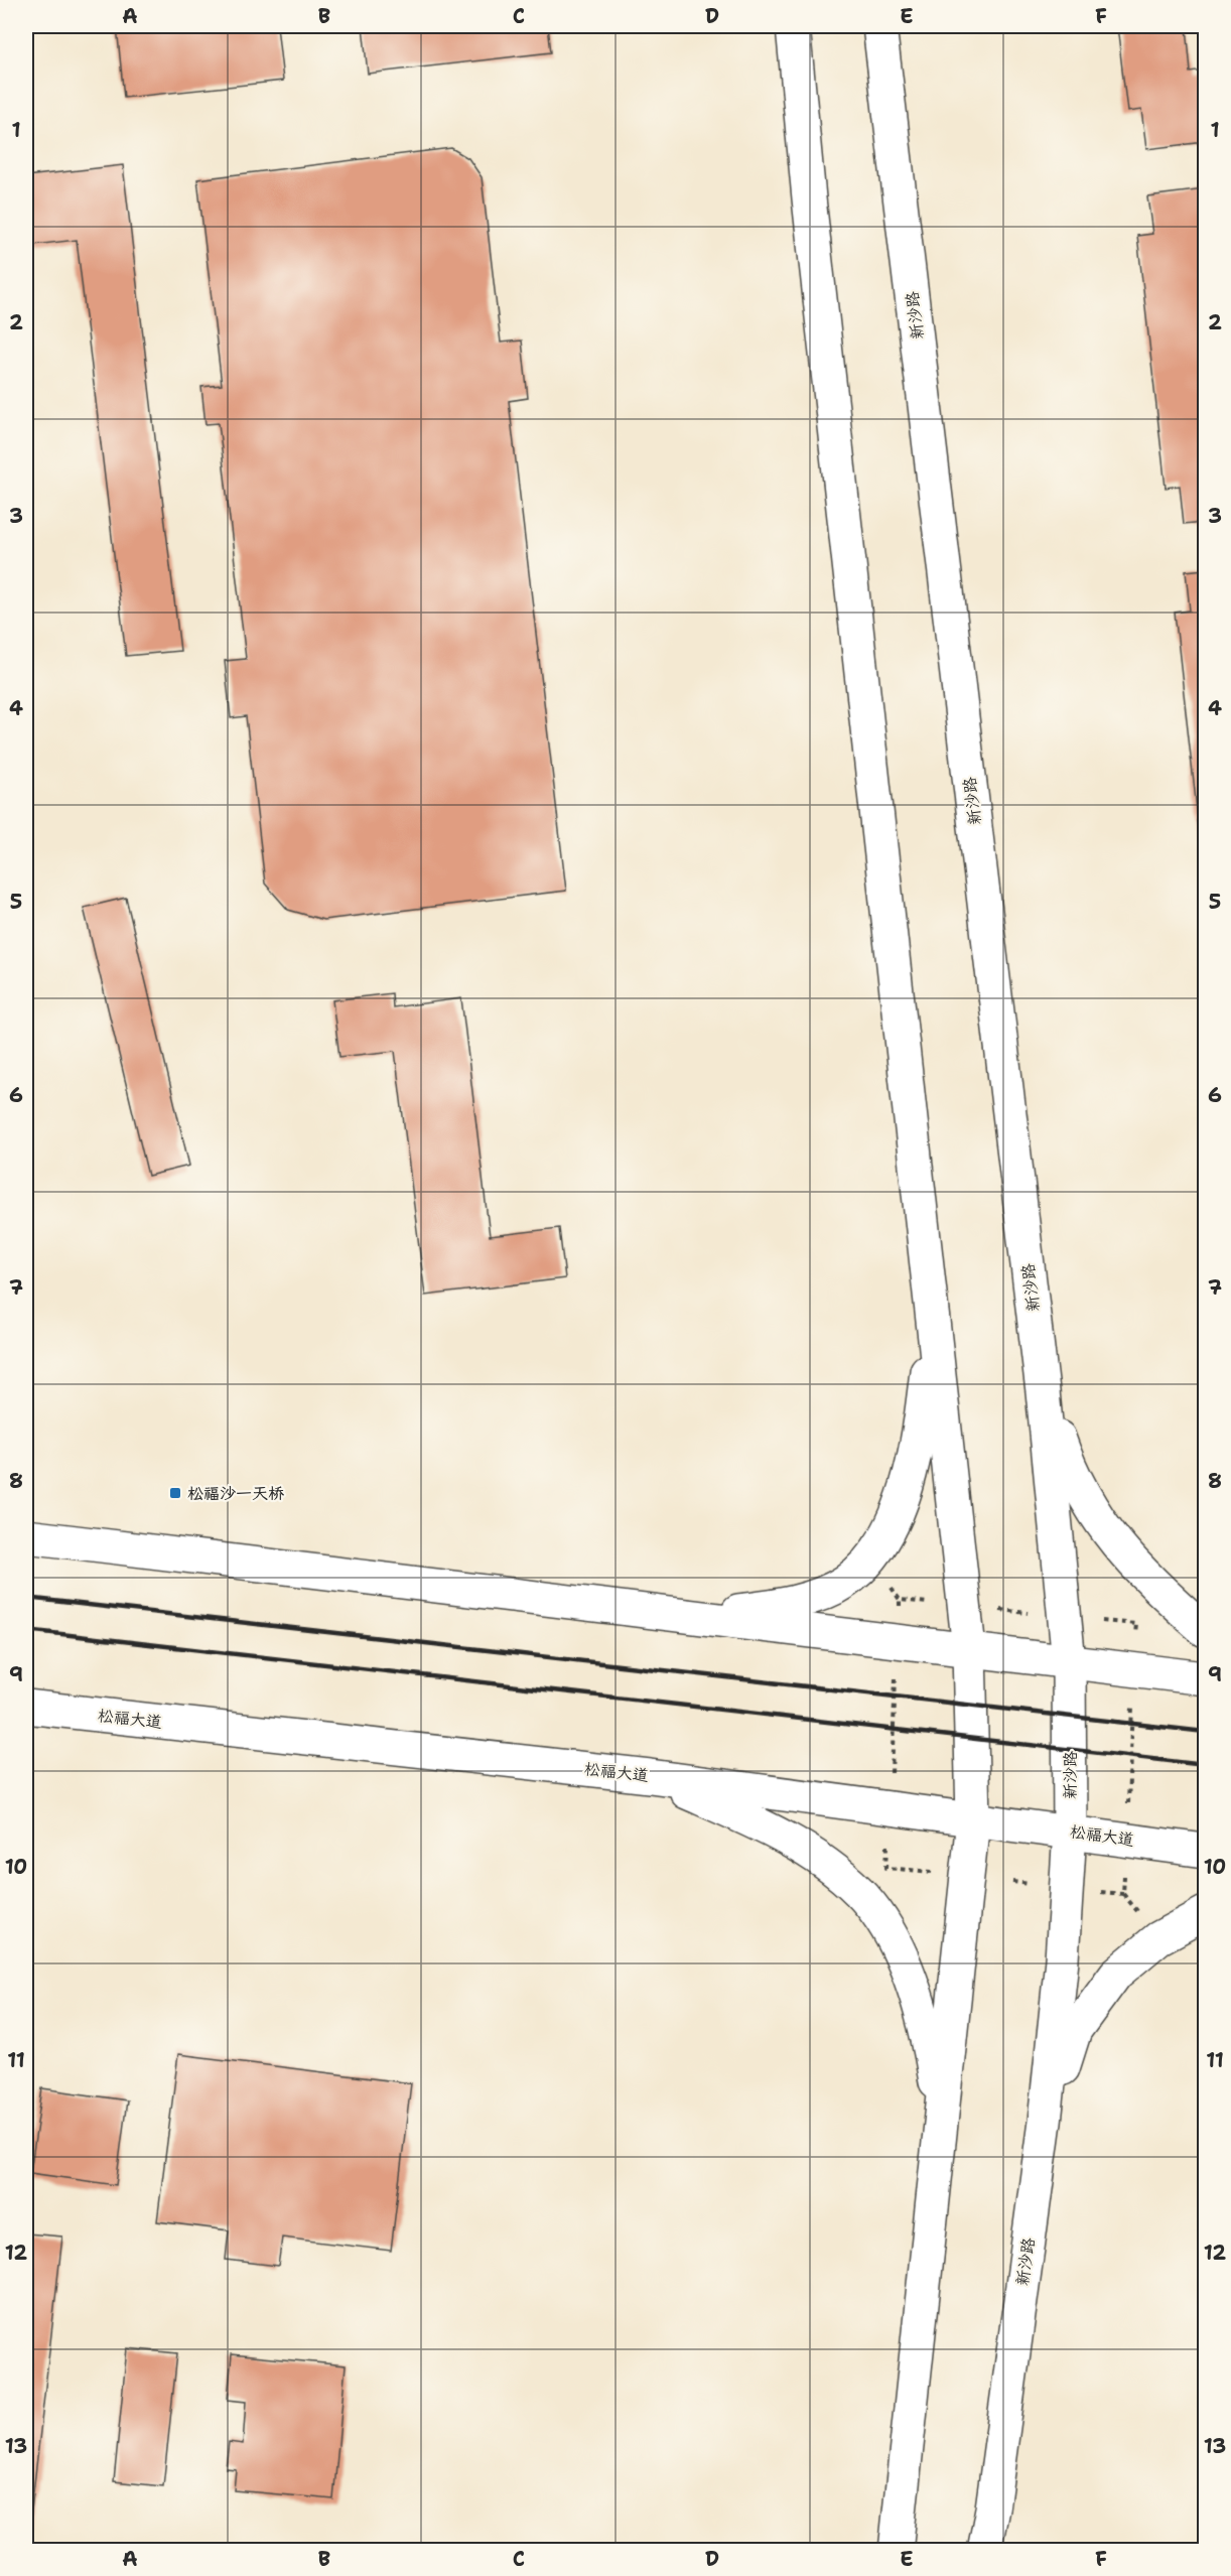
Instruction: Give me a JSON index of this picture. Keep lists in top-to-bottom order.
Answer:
{
  "streets": {
    "main road": ["新沙路", "松福大道"]
  },
  "crossings": [
    ["新沙路", "松福大道"]
  ],
  "places": {
    "transit": ["松福沙一天桥"]
  },
  "grid": {
    "columns": [
      "A",
      "B",
      "C",
      "D",
      "E",
      "F"
    ],
    "rows": [
      "1",
      "2",
      "3",
      "4",
      "5",
      "6",
      "7",
      "8",
      "9",
      "10",
      "11",
      "12",
      "13"
    ]
  }
}
